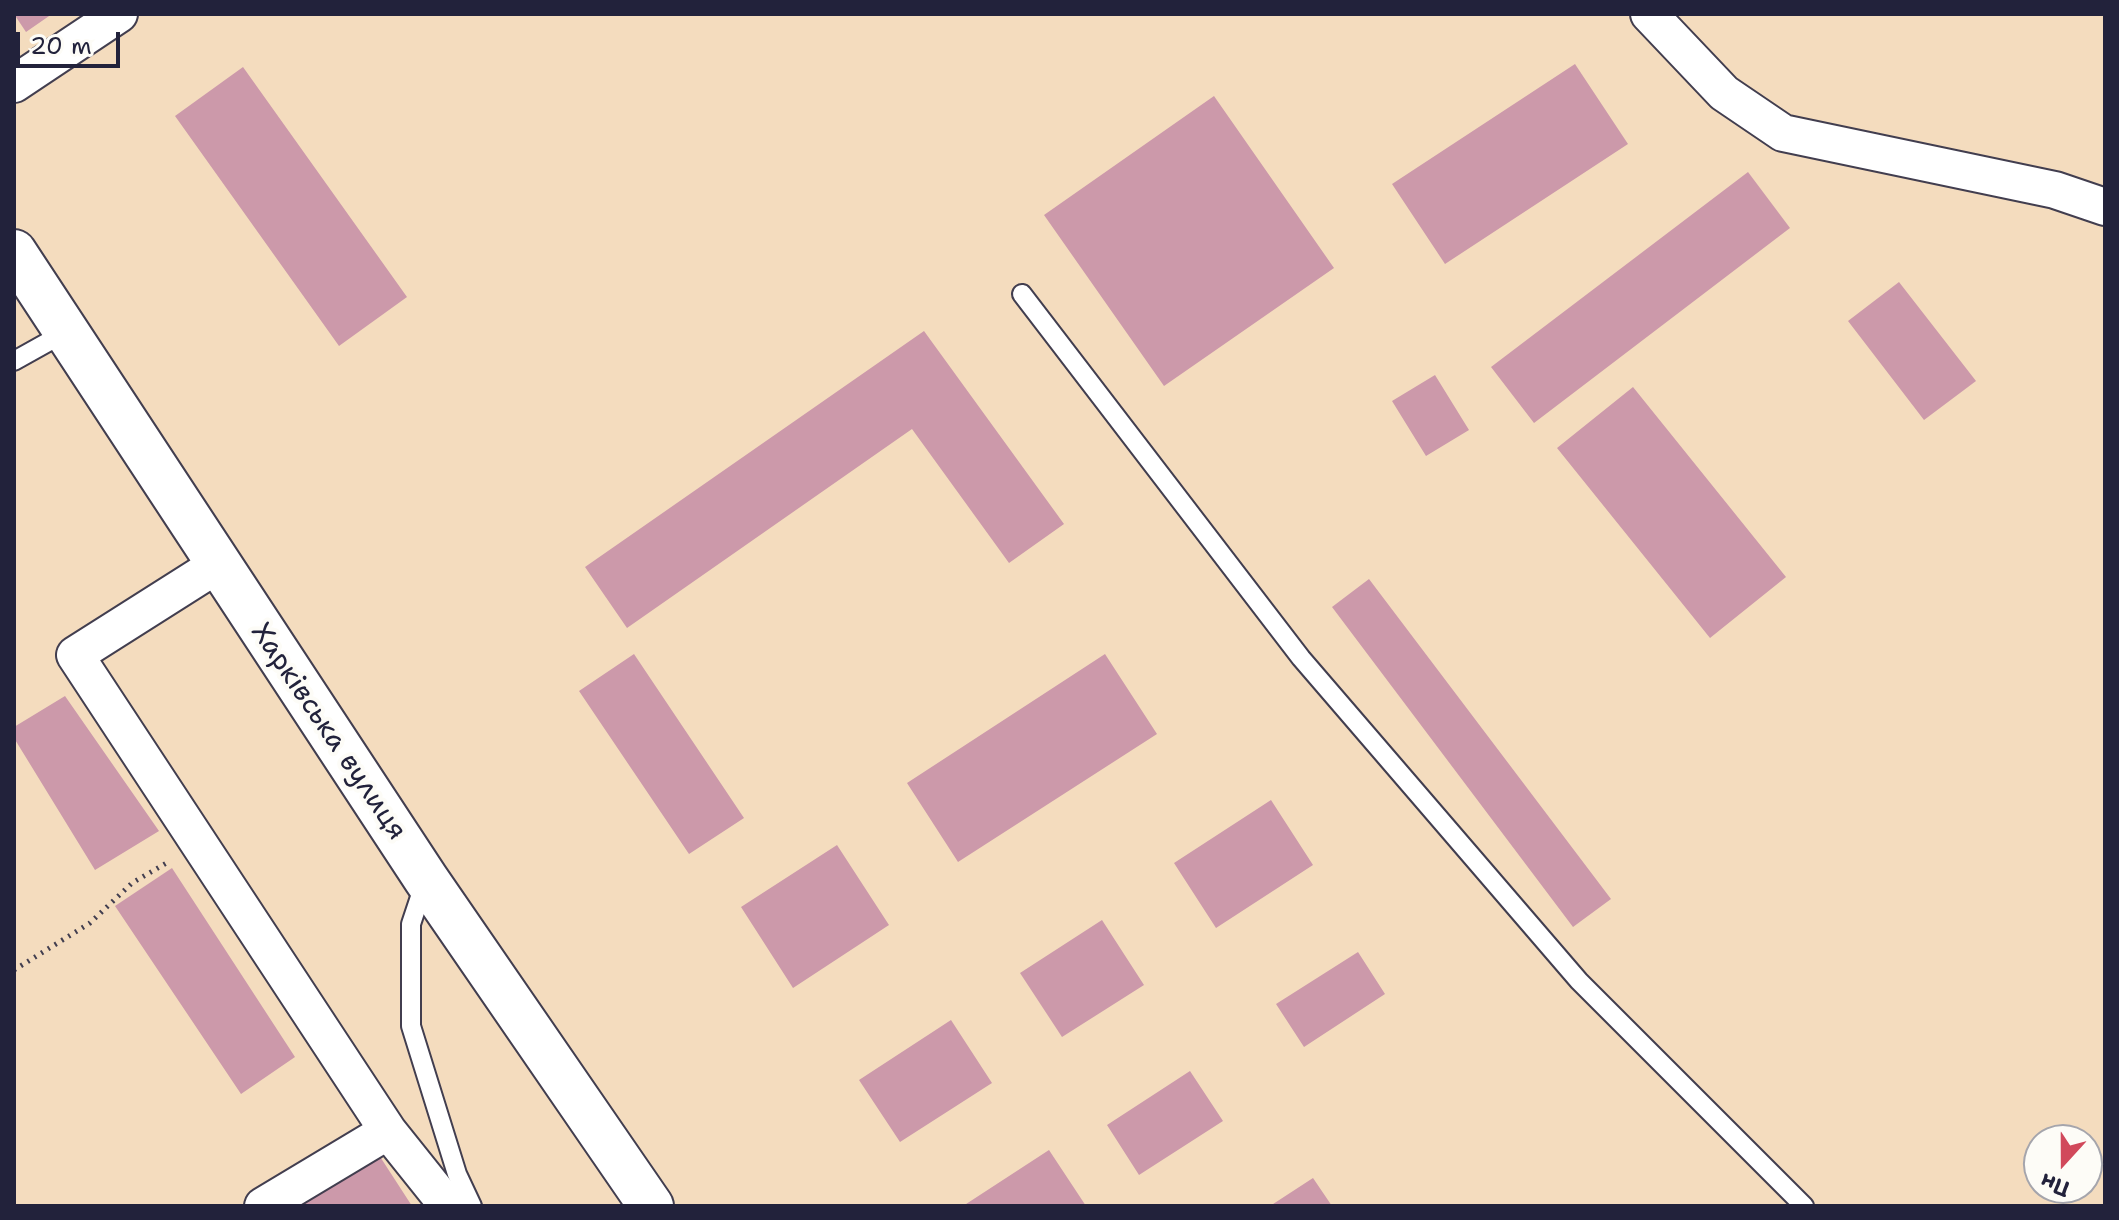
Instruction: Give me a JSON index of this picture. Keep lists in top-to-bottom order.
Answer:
{
  "streets": {
    "highway": ["Харківська вулиця"]
  },
  "scale_bar": "20 m",
  "north": "bottom"
}
